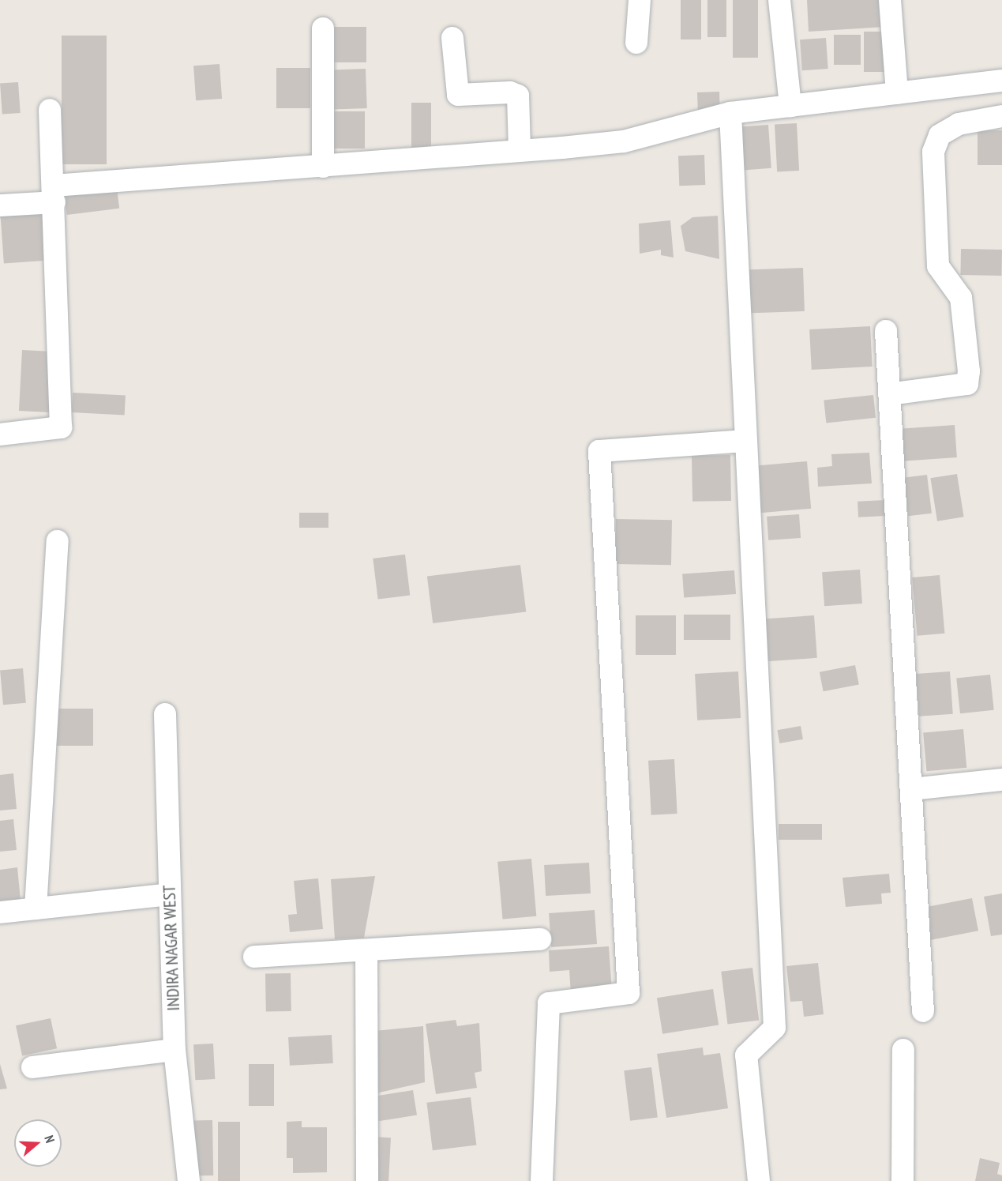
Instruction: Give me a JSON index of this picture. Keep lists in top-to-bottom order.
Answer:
{
  "streets": {
    "street": ["INDIRA NAGAR WEST"]
  },
  "north": "right"
}
